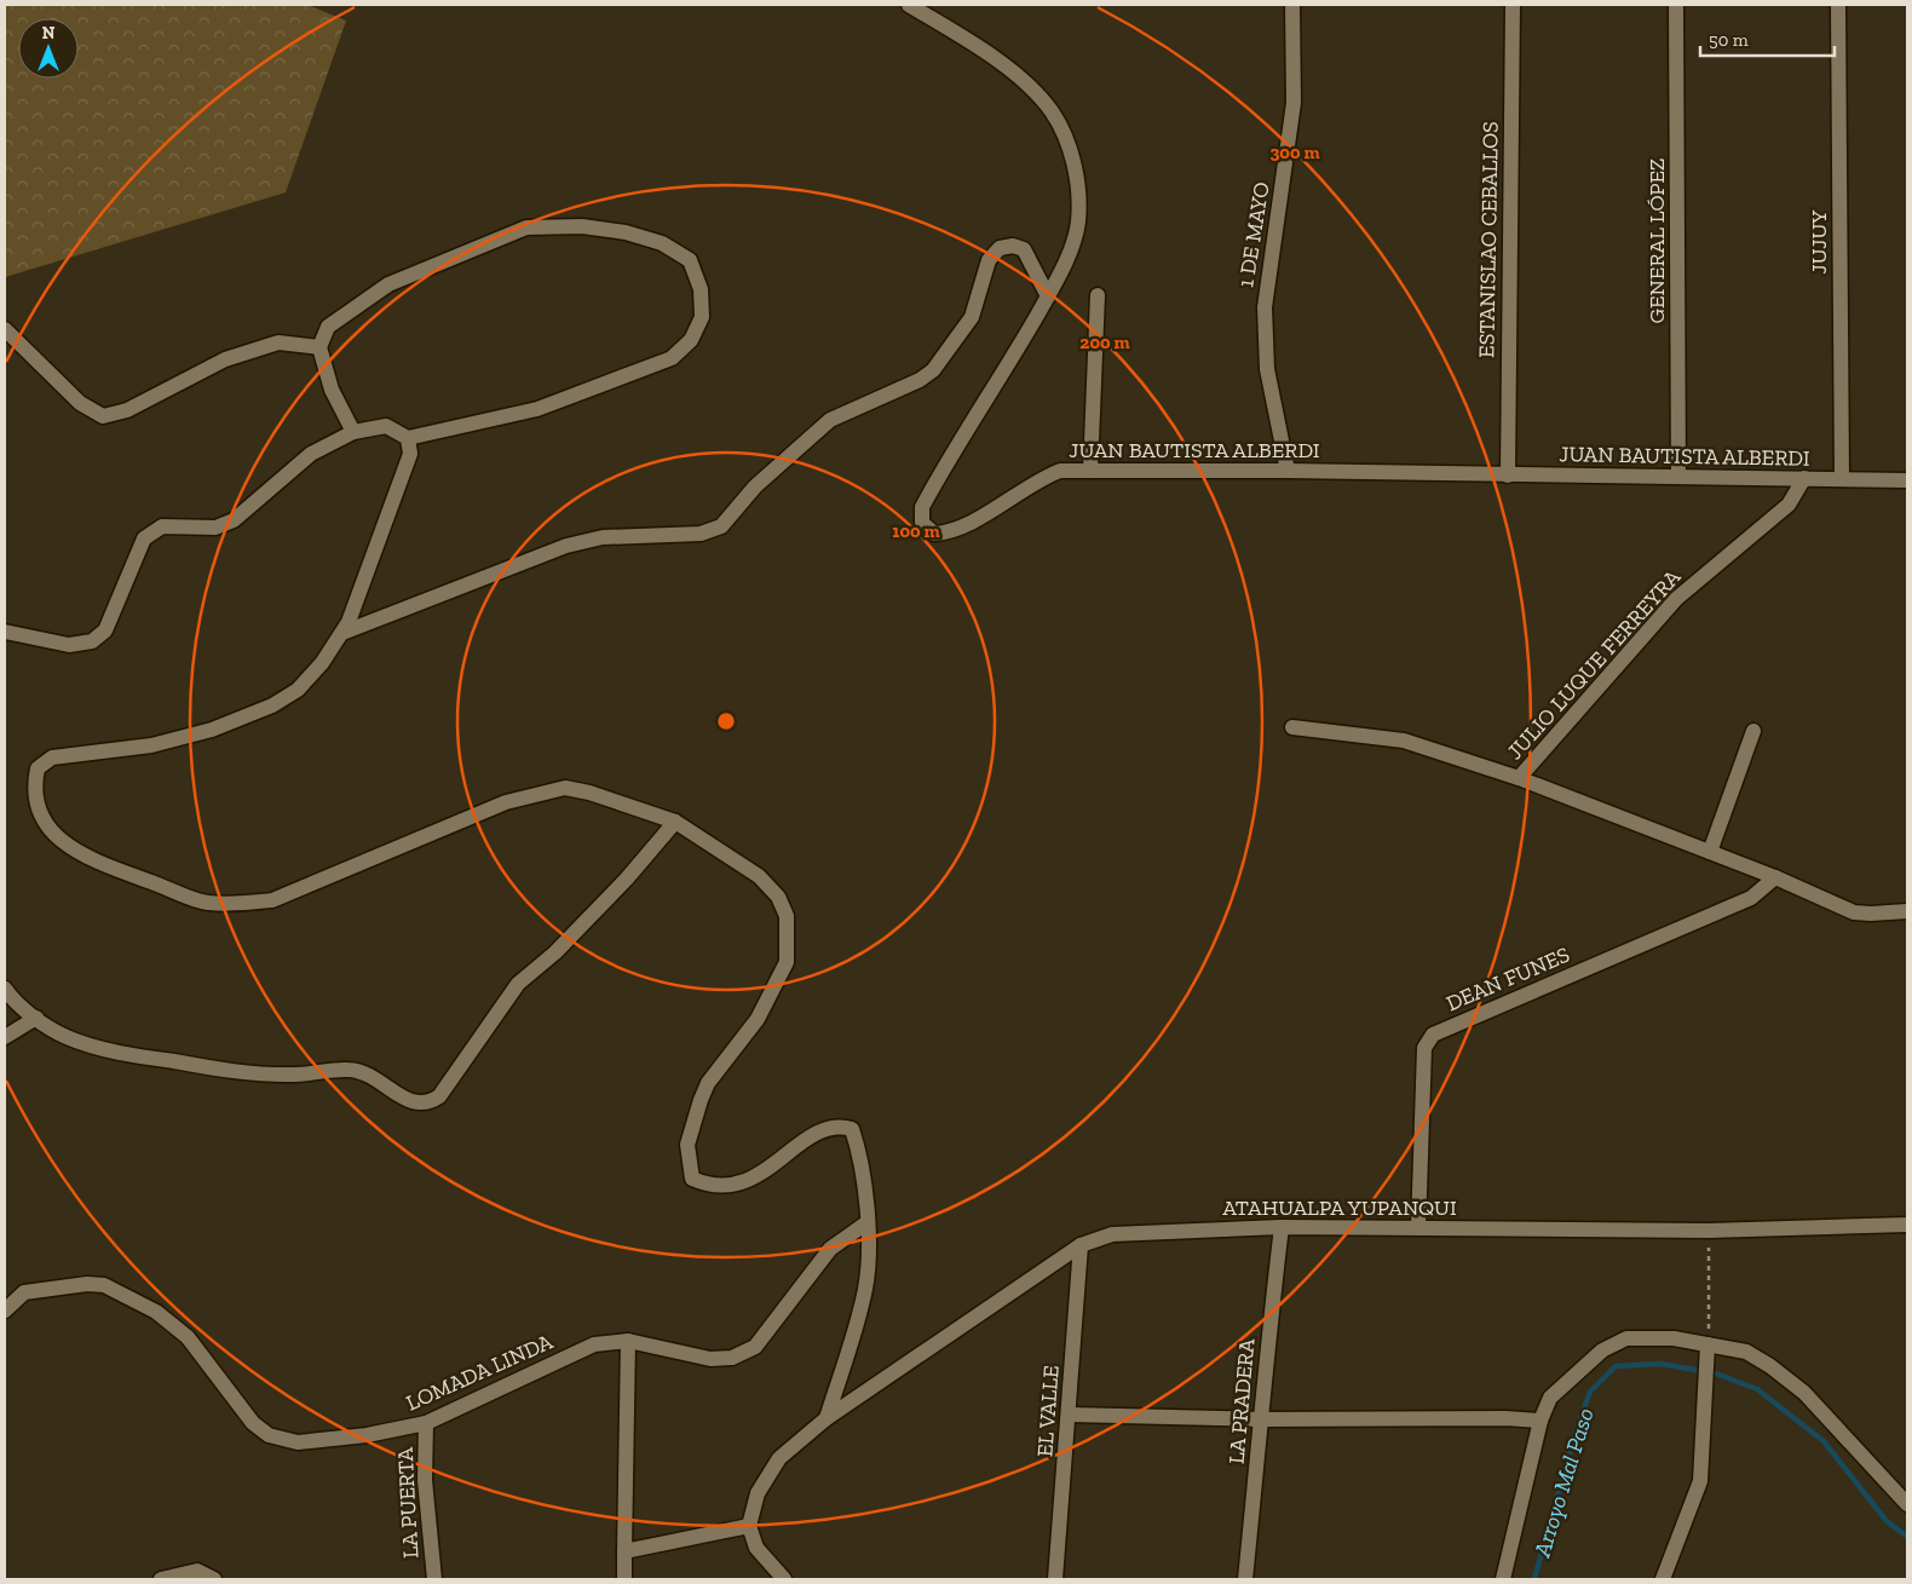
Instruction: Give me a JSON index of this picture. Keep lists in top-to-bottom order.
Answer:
{
  "streets": {
    "street": [
      "1 DE MAYO",
      "ESTANISLAO CEBALLOS",
      "GENERAL LÓPEZ",
      "JUJUY",
      "JUAN BAUTISTA ALBERDI",
      "JULIO LUQUE FERREYRA",
      "DEAN FUNES",
      "ATAHUALPA YUPANQUI",
      "LOMADA LINDA",
      "LA PRADERA",
      "EL VALLE",
      "LA PUERTA"
    ]
  },
  "crossings": [
    ["1 DE MAYO", "JUAN BAUTISTA ALBERDI"],
    ["ESTANISLAO CEBALLOS", "JUAN BAUTISTA ALBERDI"],
    ["GENERAL LÓPEZ", "JUAN BAUTISTA ALBERDI"],
    ["JUJUY", "JUAN BAUTISTA ALBERDI"],
    ["JUAN BAUTISTA ALBERDI", "JULIO LUQUE FERREYRA"],
    ["DEAN FUNES", "ATAHUALPA YUPANQUI"],
    ["ATAHUALPA YUPANQUI", "LA PRADERA"],
    ["ATAHUALPA YUPANQUI", "EL VALLE"],
    ["LOMADA LINDA", "LA PUERTA"]
  ],
  "water": ["Arroyo Mal Paso"],
  "scale_bar": "50 m",
  "north": "top",
  "rings": ["300 m", "200 m", "100 m"]
}
